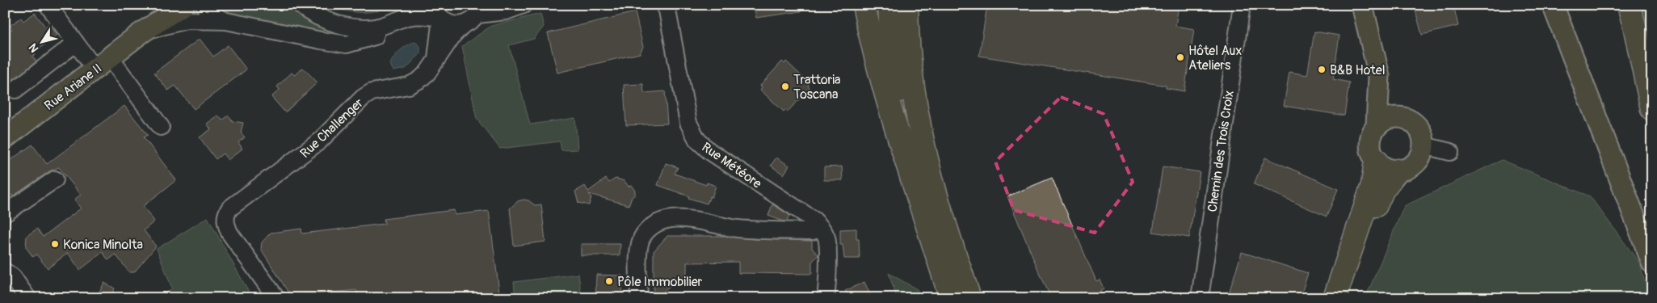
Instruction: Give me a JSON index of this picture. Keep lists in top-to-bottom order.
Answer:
{
  "streets": {
    "main road": ["Rue Ariane II"],
    "street": ["Rue Challenger", "Chemin des Trois Croix", "Rue Météore"]
  },
  "places": [
    "Hôtel Aux Ateliers",
    "B&B Hotel",
    "Trattoria Toscana",
    "Konica Minolta",
    "Pôle Immobilier"
  ],
  "north": "bottom left"
}
